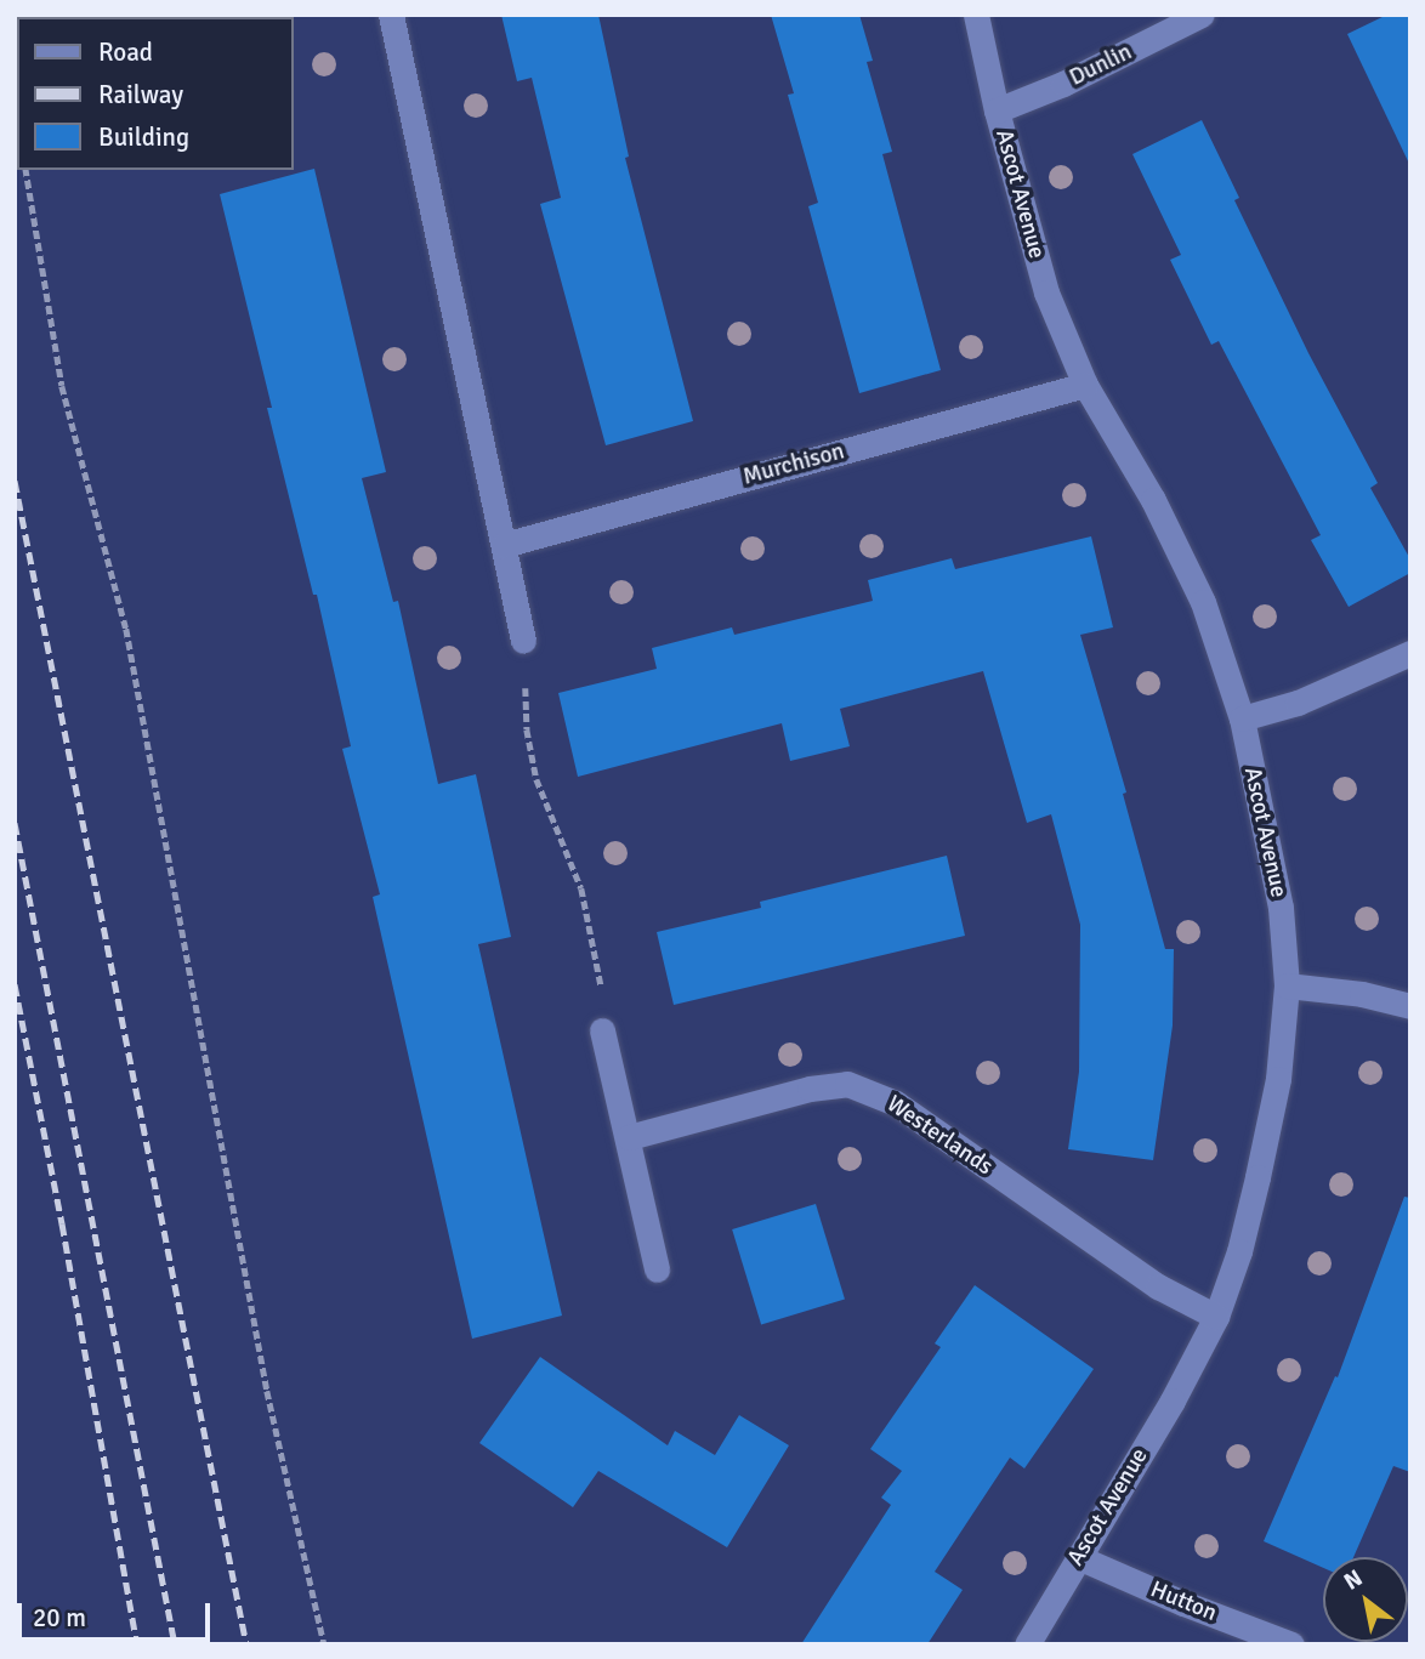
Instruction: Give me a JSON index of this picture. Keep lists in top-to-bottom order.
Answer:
{
  "streets": {
    "street": [
      "Dunlin",
      "Ascot Avenue",
      "Murchison",
      "Westerlands",
      "Hutton"
    ]
  },
  "crossings": [
    ["Dunlin", "Ascot Avenue"],
    ["Ascot Avenue", "Murchison"],
    ["Ascot Avenue", "Westerlands"],
    ["Ascot Avenue", "Hutton"]
  ],
  "legend": ["Road", "Railway", "Building"],
  "scale_bar": "20 m",
  "north": "top left"
}
